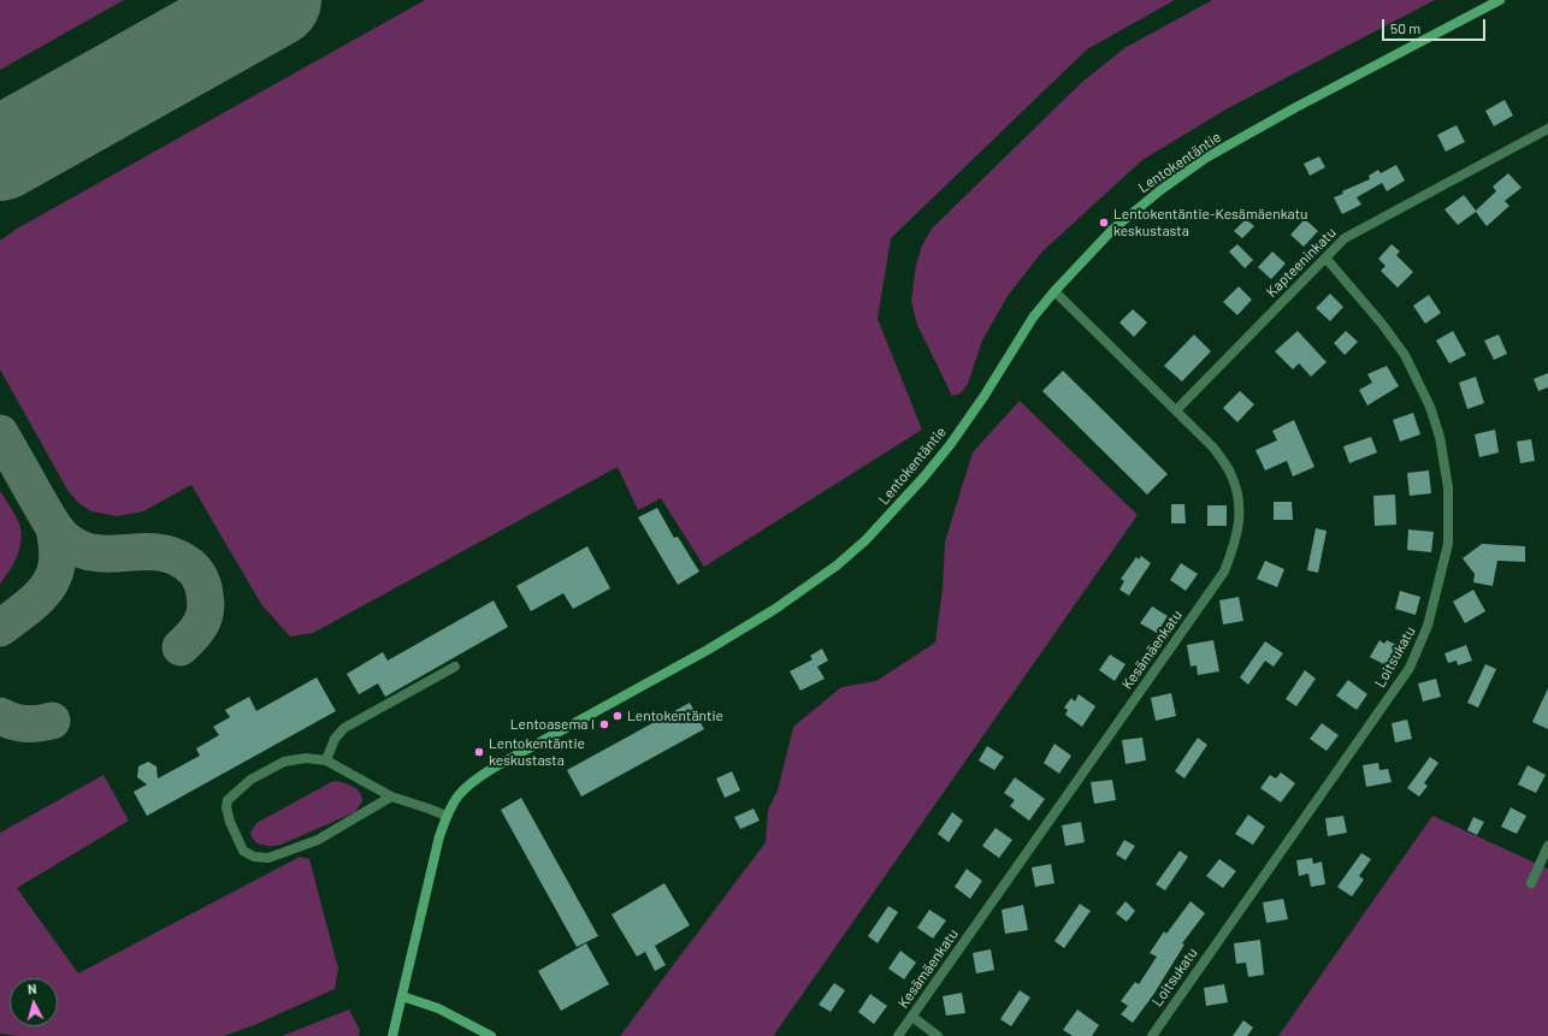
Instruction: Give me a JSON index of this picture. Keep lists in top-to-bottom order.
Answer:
{
  "streets": {
    "street": [
      "Lentokentäntie",
      "Kapteeninkatu",
      "Kesämäenkatu",
      "Loitsukatu"
    ]
  },
  "crossings": [
    ["Lentokentäntie", "Kesämäenkatu"],
    ["Kapteeninkatu", "Kesämäenkatu"],
    ["Kapteeninkatu", "Loitsukatu"]
  ],
  "places": [
    "Lentokentäntie-Kesämäenkatu keskustasta",
    "Lentokentäntie",
    "Lentoasema I",
    "Lentokentäntie keskustasta"
  ],
  "scale_bar": "50 m",
  "north": "top"
}
